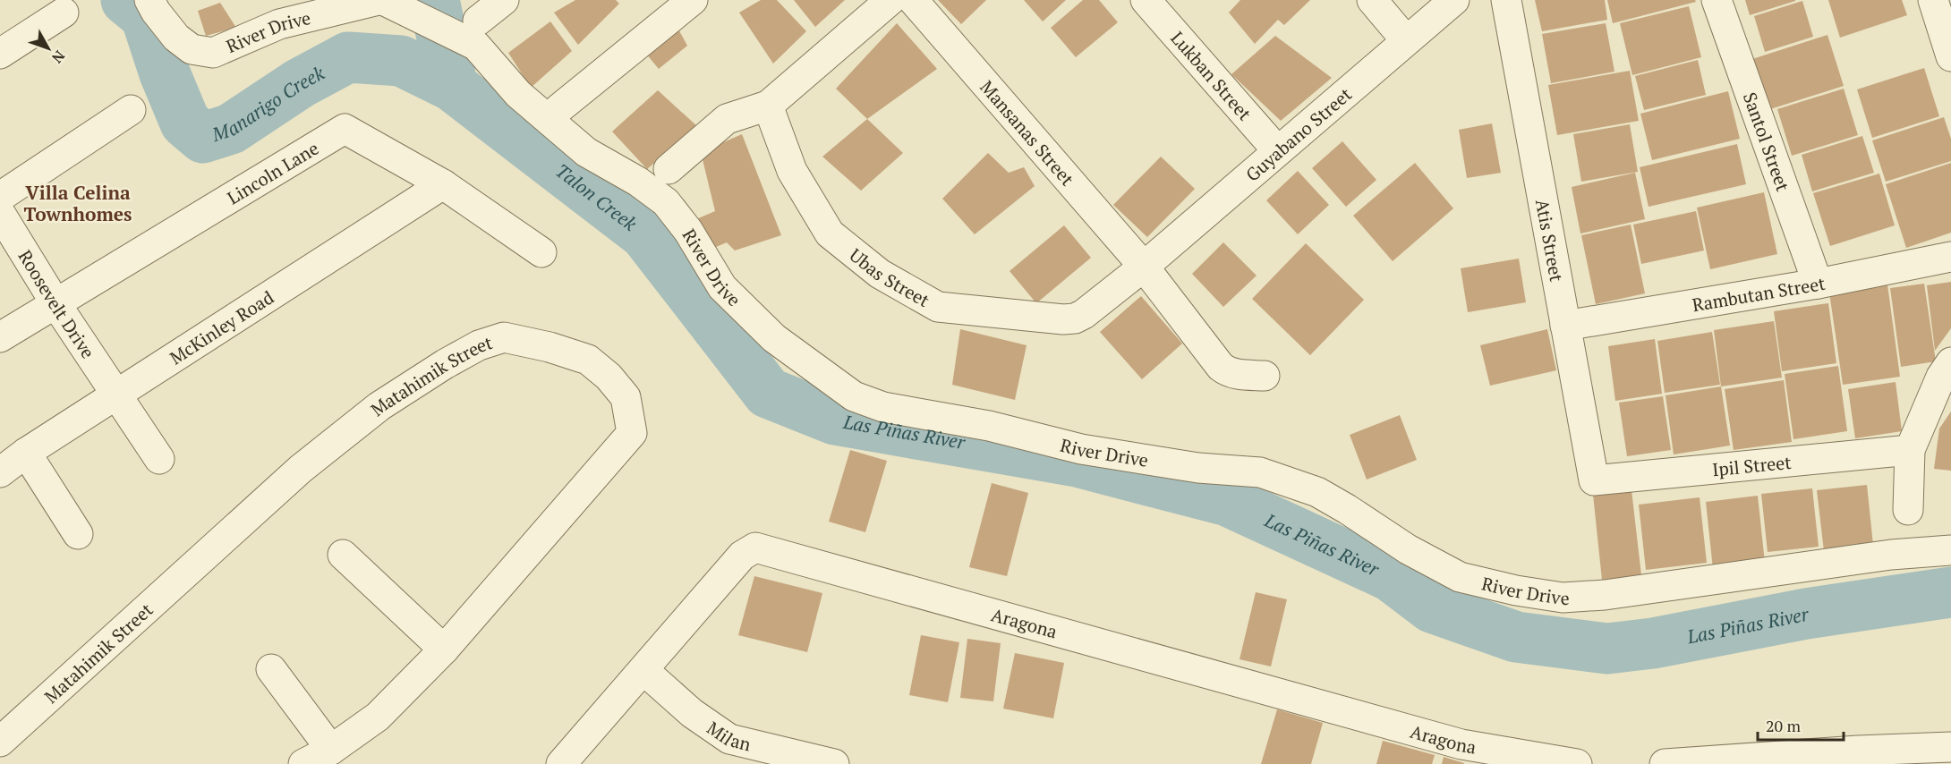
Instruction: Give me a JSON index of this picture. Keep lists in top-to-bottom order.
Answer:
{
  "streets": {
    "street": [
      "River Drive",
      "Lukban Street",
      "Guyabano Street",
      "Mansanas Street",
      "Santol Street",
      "Lincoln Lane",
      "Atis Street",
      "Ubas Street",
      "Rambutan Street",
      "Roosevelt Drive",
      "McKinley Road",
      "Matahimik Street",
      "Ipil Street",
      "Aragona",
      "Milan"
    ]
  },
  "crossings": [
    ["Lukban Street", "Guyabano Street"],
    ["Guyabano Street", "Mansanas Street"],
    ["Guyabano Street", "Ubas Street"],
    ["Mansanas Street", "Ubas Street"],
    ["Santol Street", "Rambutan Street"],
    ["Lincoln Lane", "Roosevelt Drive"],
    ["Lincoln Lane", "McKinley Road"],
    ["Atis Street", "Rambutan Street"],
    ["Atis Street", "Ipil Street"],
    ["Roosevelt Drive", "McKinley Road"],
    ["Aragona", "Milan"]
  ],
  "districts": ["Villa Celina Townhomes"],
  "water": ["Manarigo Creek", "Talon Creek", "Las Piñas River"],
  "scale_bar": "20 m",
  "north": "bottom right"
}
